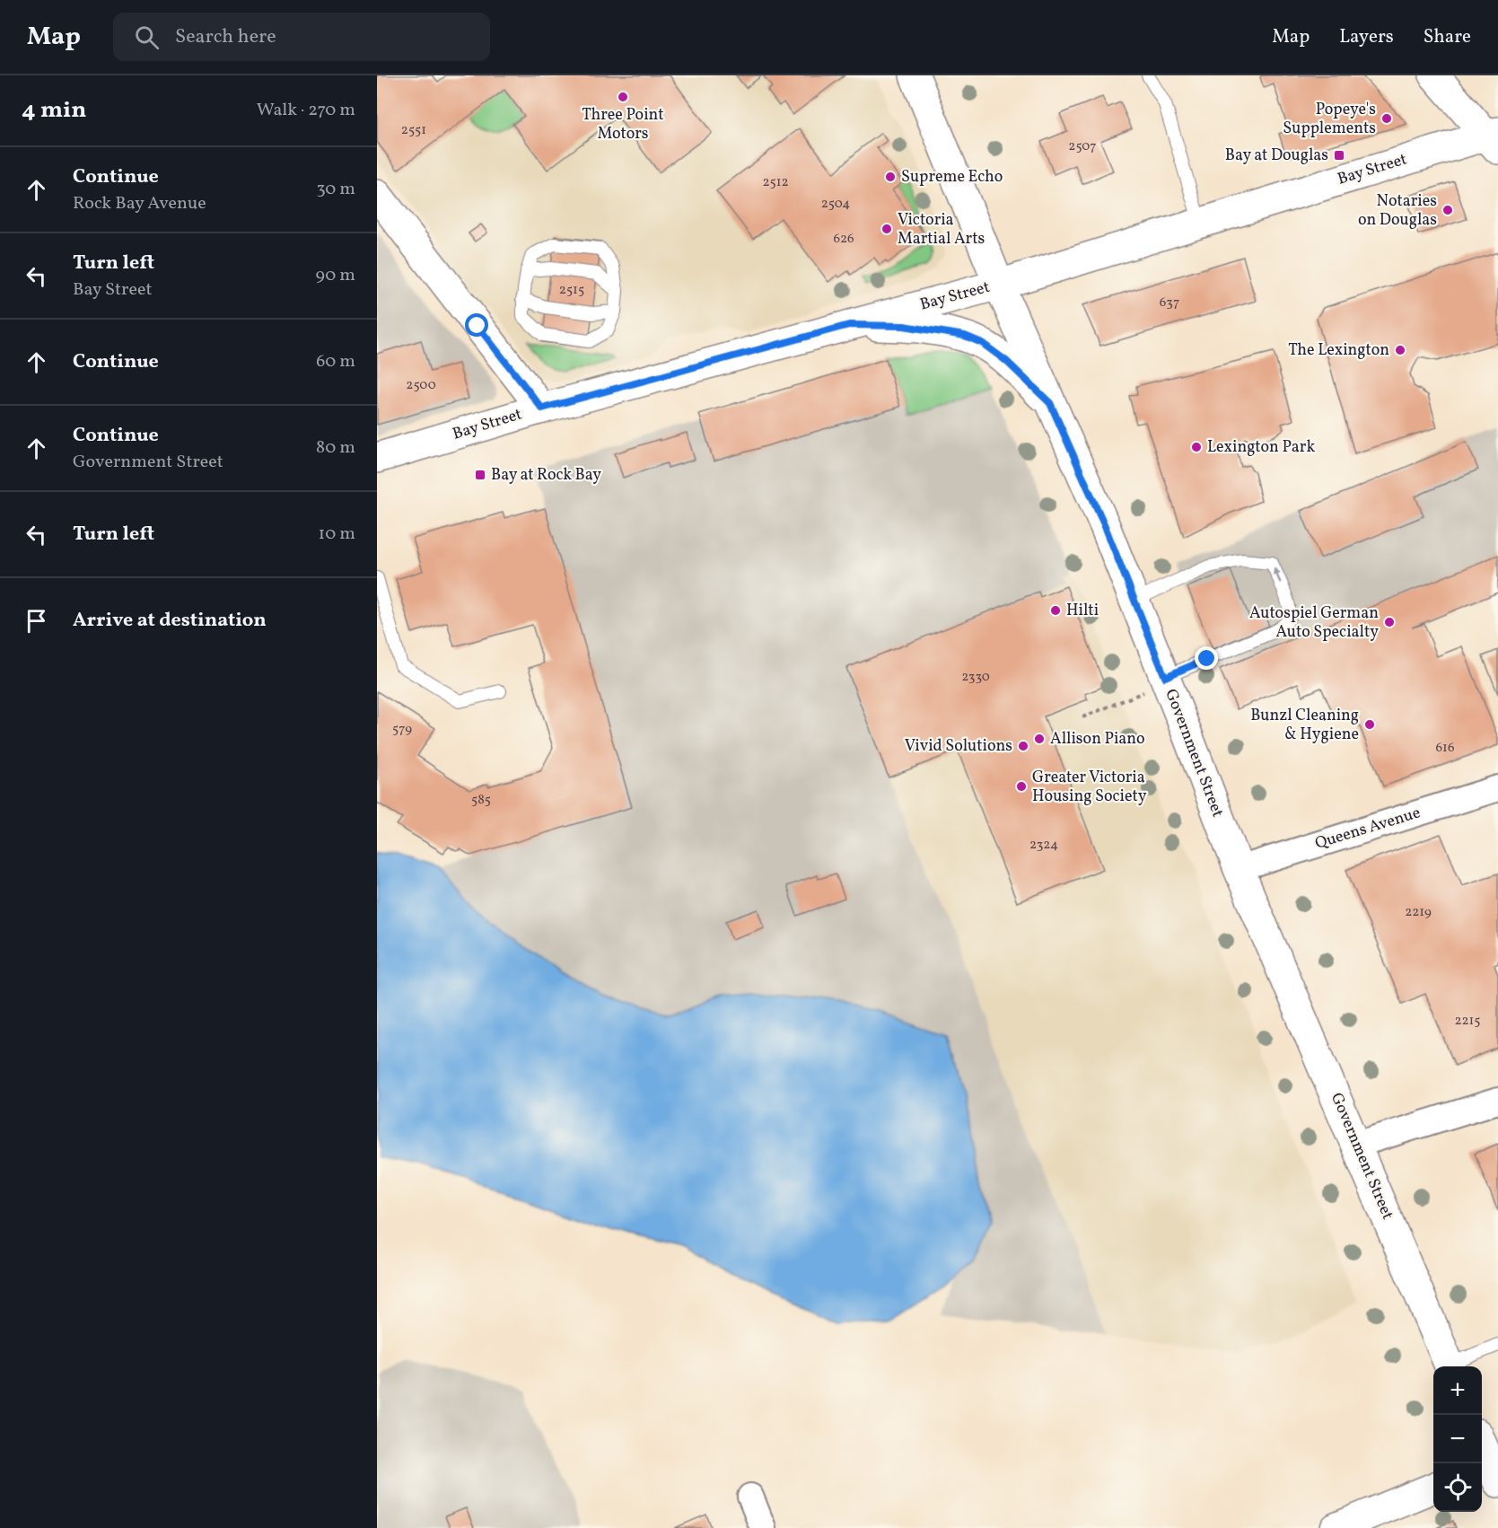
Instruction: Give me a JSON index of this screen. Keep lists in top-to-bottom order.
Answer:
{
  "streets": {
    "main road": ["Bay Street", "Government Street"],
    "street": ["Queens Avenue"]
  },
  "crossings": [
    ["Bay Street", "Government Street"],
    ["Government Street", "Queens Avenue"]
  ],
  "places": {
    "other": [
      "Three Point Motors",
      "Popeye's Supplements",
      "Supreme Echo",
      "Notaries on Douglas",
      "Victoria Martial Arts",
      "The Lexington",
      "Lexington Park",
      "Hilti",
      "Autospiel German Auto Specialty",
      "Bunzl Cleaning & Hygiene",
      "Allison Piano",
      "Vivid Solutions",
      "Greater Victoria Housing Society"
    ],
    "transit": ["Bay at Douglas", "Bay at Rock Bay"]
  },
  "house_numbers": [
    "2551",
    "2507",
    "2512",
    "2504",
    "626",
    "2515",
    "637",
    "2500",
    "2330",
    "579",
    "616",
    "585",
    "2324",
    "2219",
    "2215"
  ],
  "page": {
    "header": "Map",
    "search": "Search here",
    "nav": ["Map", "Layers", "Share"],
    "heading": ["4 min", "Walk · 270 m"],
    "list": [
      ["Continue", "Rock Bay Avenue", "30 m"],
      ["Turn left", "Bay Street", "90 m"],
      ["Continue", "60 m"],
      ["Continue", "Government Street", "80 m"],
      ["Turn left", "10 m"],
      "Arrive at destination"
    ],
    "map_buttons": ["+", "−"]
  }
}
